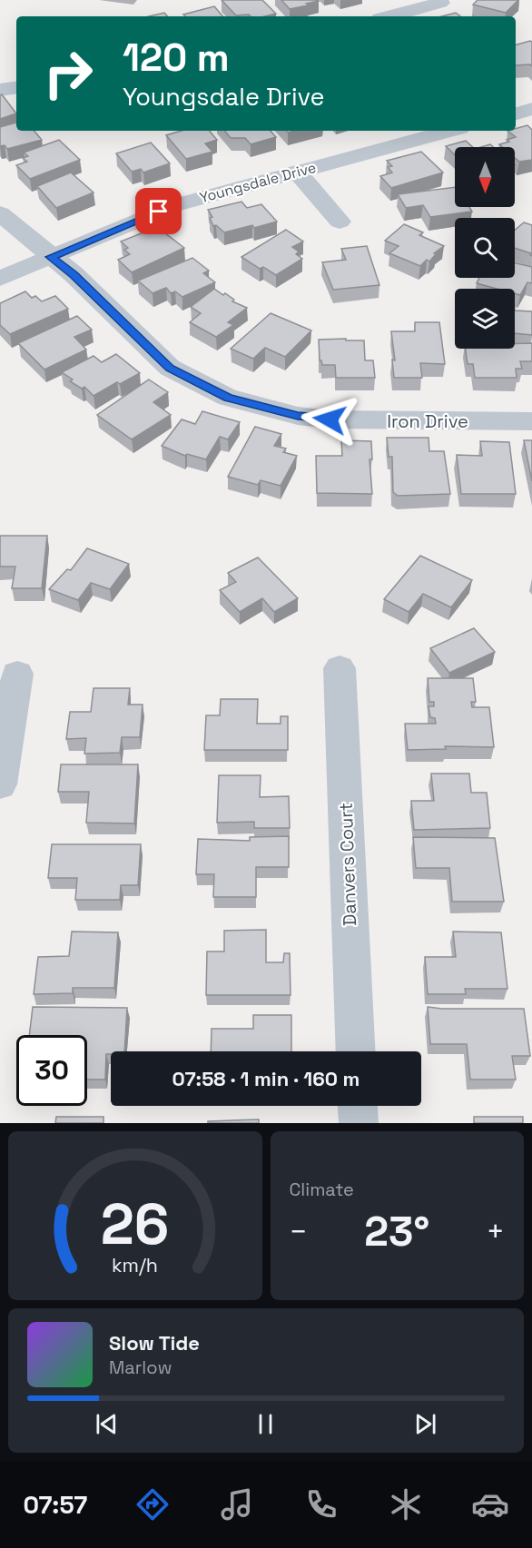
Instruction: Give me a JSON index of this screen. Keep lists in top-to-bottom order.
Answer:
{
  "streets": {
    "street": ["Youngsdale Drive", "Iron Drive", "Danvers Court"]
  },
  "crossings": [
    ["Youngsdale Drive", "Iron Drive"]
  ],
  "north": "bottom",
  "page": {
    "turn": ["120 m", "Youngsdale Drive"],
    "limit": "30",
    "trip": "07:58 · 1 min · 160 m",
    "tile": "Climate",
    "heat": ["−", "23°", "+"],
    "song": ["Slow Tide", "Marlow"],
    "tabs": "07:57",
    "gauge": ["26", "km/h"]
  }
}
